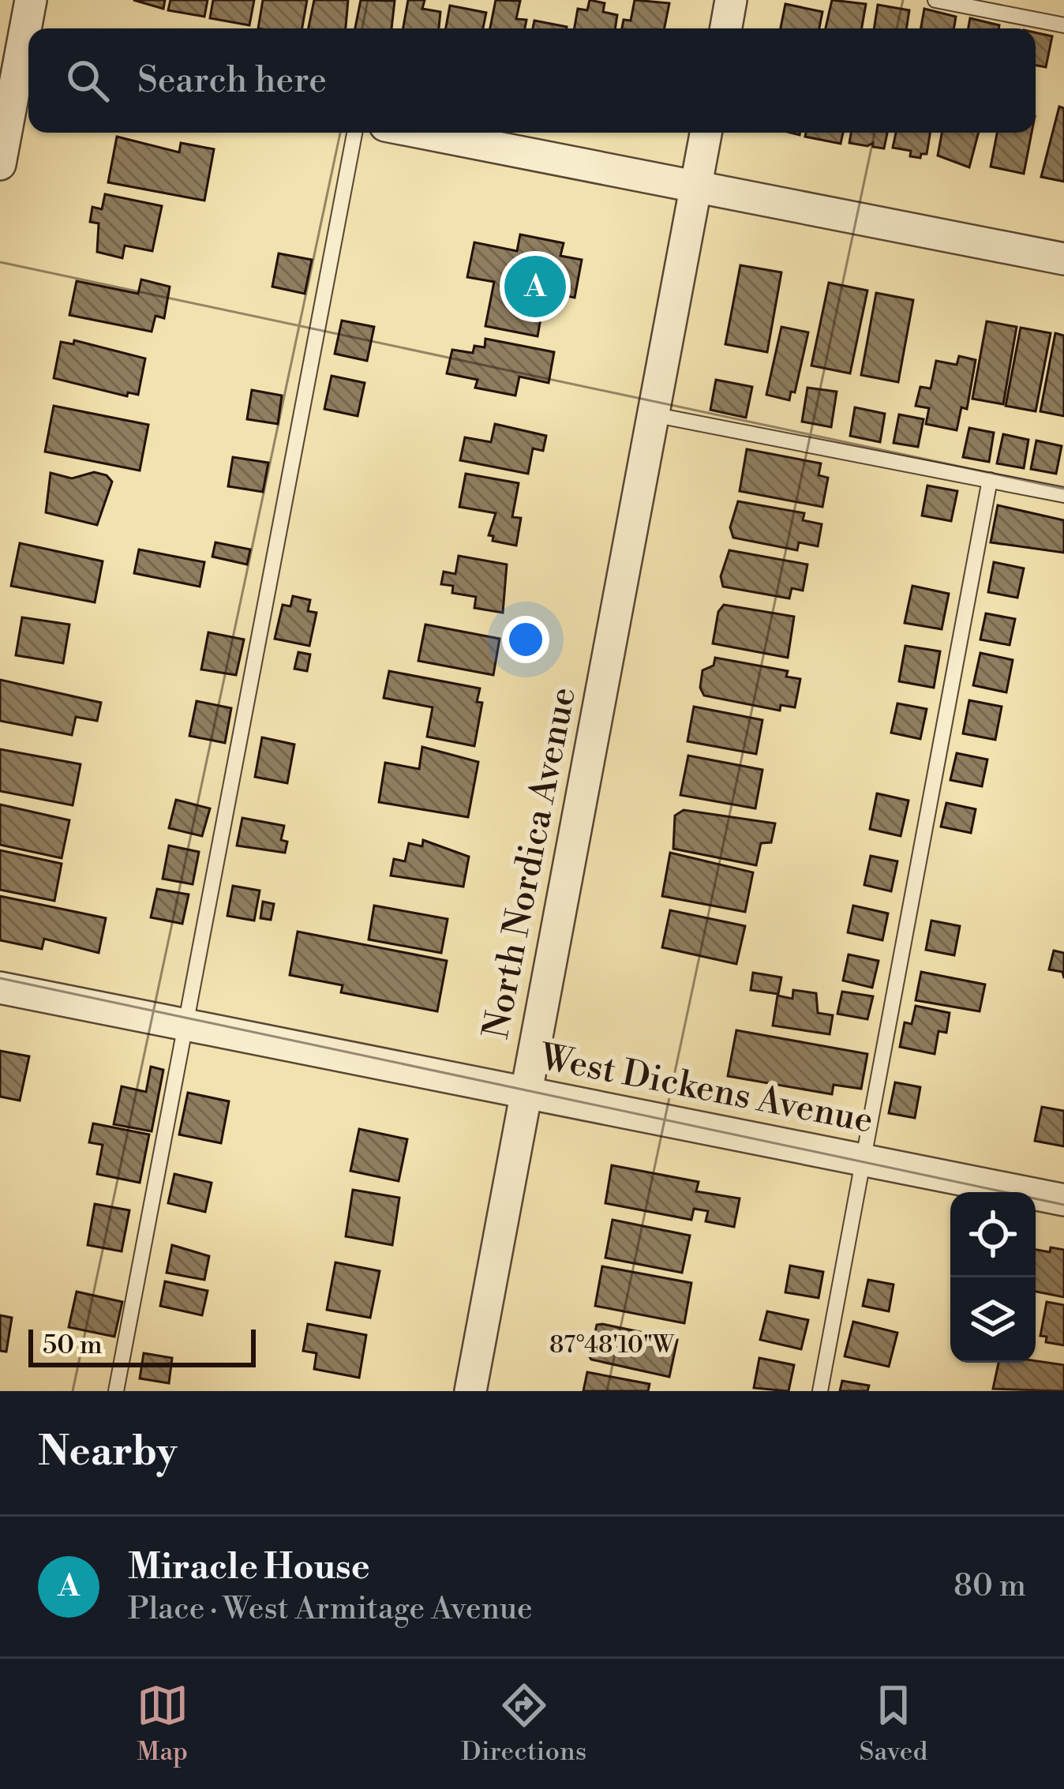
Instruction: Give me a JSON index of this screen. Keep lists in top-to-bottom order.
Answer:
{
  "streets": {
    "street": ["North Nordica Avenue", "West Dickens Avenue"]
  },
  "crossings": [
    ["North Nordica Avenue", "West Dickens Avenue"]
  ],
  "scale_bar": "50 m",
  "page": {
    "search": "Search here",
    "pins": "A",
    "scale": "50 m",
    "heading": "Nearby",
    "list": [
      {
        "mark": "A",
        "name": "Miracle House",
        "note": "Place · West Armitage Avenue",
        "value": "80 m"
      }
    ],
    "nav": ["Map", "Directions", "Saved"]
  },
  "coordinates": ["87°48'10\"W"]
}
